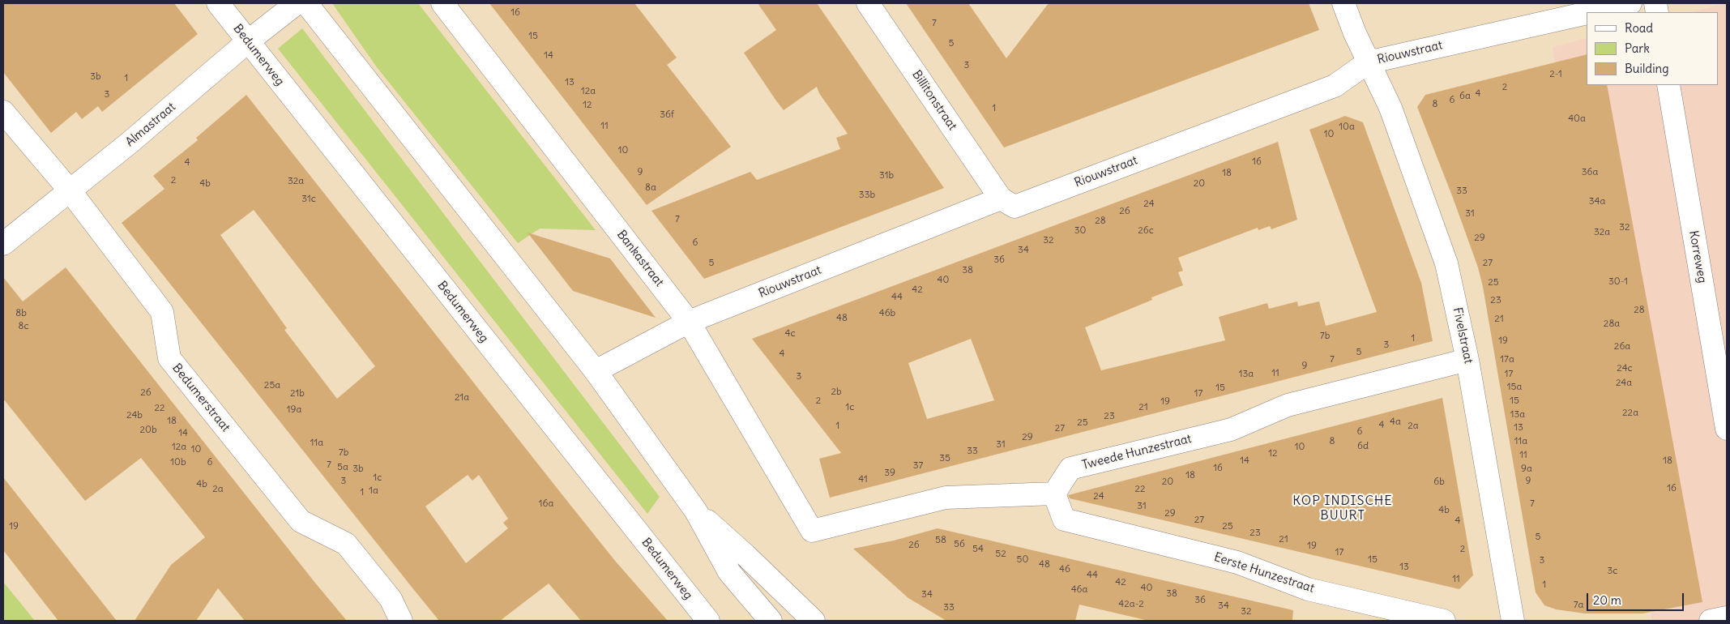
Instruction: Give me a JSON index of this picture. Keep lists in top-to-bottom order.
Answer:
{
  "streets": {
    "street": [
      "Riouwstraat",
      "Bedumerweg",
      "Billitonstraat",
      "Almastraat",
      "Korreweg",
      "Bankastraat",
      "Fivelstraat",
      "Bedumerstraat",
      "Tweede Hunzestraat",
      "Eerste Hunzestraat"
    ]
  },
  "crossings": [
    ["Riouwstraat", "Billitonstraat"],
    ["Riouwstraat", "Bankastraat"],
    ["Riouwstraat", "Fivelstraat"],
    ["Bedumerweg", "Almastraat"],
    ["Almastraat", "Bedumerstraat"],
    ["Bankastraat", "Tweede Hunzestraat"],
    ["Bankastraat", "Eerste Hunzestraat"],
    ["Fivelstraat", "Tweede Hunzestraat"],
    ["Tweede Hunzestraat", "Eerste Hunzestraat"]
  ],
  "districts": ["KOP INDISCHE BUURT"],
  "house_numbers": [
    "16",
    "7",
    "15",
    "5",
    "14",
    "3",
    "2-1",
    "3b",
    "1",
    "13",
    "2",
    "12a",
    "4",
    "3",
    "6a",
    "6",
    "8",
    "12",
    "1",
    "36f",
    "40a",
    "11",
    "10a",
    "10",
    "10",
    "16",
    "4",
    "9",
    "36a",
    "18",
    "31b",
    "2",
    "32a",
    "4b",
    "20",
    "8a",
    "33",
    "33b",
    "31c",
    "34a",
    "24",
    "26",
    "31",
    "7",
    "28",
    "32",
    "30",
    "26c",
    "32a",
    "29",
    "32",
    "6",
    "34",
    "36",
    "5",
    "27",
    "38",
    "40",
    "30-1",
    "25",
    "42",
    "44",
    "23",
    "28",
    "8b",
    "46b",
    "48",
    "21",
    "28a",
    "8c",
    "4c",
    "7b",
    "1",
    "19",
    "3",
    "26a",
    "5",
    "4",
    "7",
    "17a",
    "9",
    "24c",
    "11",
    "13a",
    "17",
    "3",
    "24a",
    "25a",
    "15a",
    "15",
    "2b",
    "26",
    "21b",
    "17",
    "21a",
    "2",
    "15",
    "19",
    "1c",
    "21",
    "22",
    "19a",
    "22a",
    "13a",
    "24b",
    "23",
    "18",
    "4a",
    "25",
    "4",
    "1",
    "2a",
    "13",
    "27",
    "20b",
    "6",
    "14",
    "29",
    "8",
    "11a",
    "11a",
    "31",
    "6d",
    "12a",
    "10",
    "10",
    "33",
    "7b",
    "12",
    "11",
    "35",
    "14",
    "18",
    "10b",
    "6",
    "7",
    "37",
    "5a",
    "16",
    "3b",
    "9a",
    "39",
    "18",
    "1c",
    "41",
    "3",
    "9",
    "20",
    "6b",
    "4b",
    "16",
    "2a",
    "22",
    "1a",
    "1",
    "24",
    "16a",
    "7",
    "31",
    "4b",
    "29",
    "27",
    "4",
    "19",
    "25",
    "23",
    "5",
    "21",
    "58",
    "56",
    "26",
    "19",
    "54",
    "2",
    "17",
    "52",
    "50",
    "15",
    "3",
    "48",
    "13",
    "46",
    "3c",
    "44",
    "11",
    "42",
    "1",
    "40",
    "46a",
    "38",
    "34",
    "36",
    "42a-2",
    "7a",
    "34",
    "33",
    "32"
  ],
  "legend": ["Road", "Park", "Building"],
  "scale_bar": "20 m"
}
